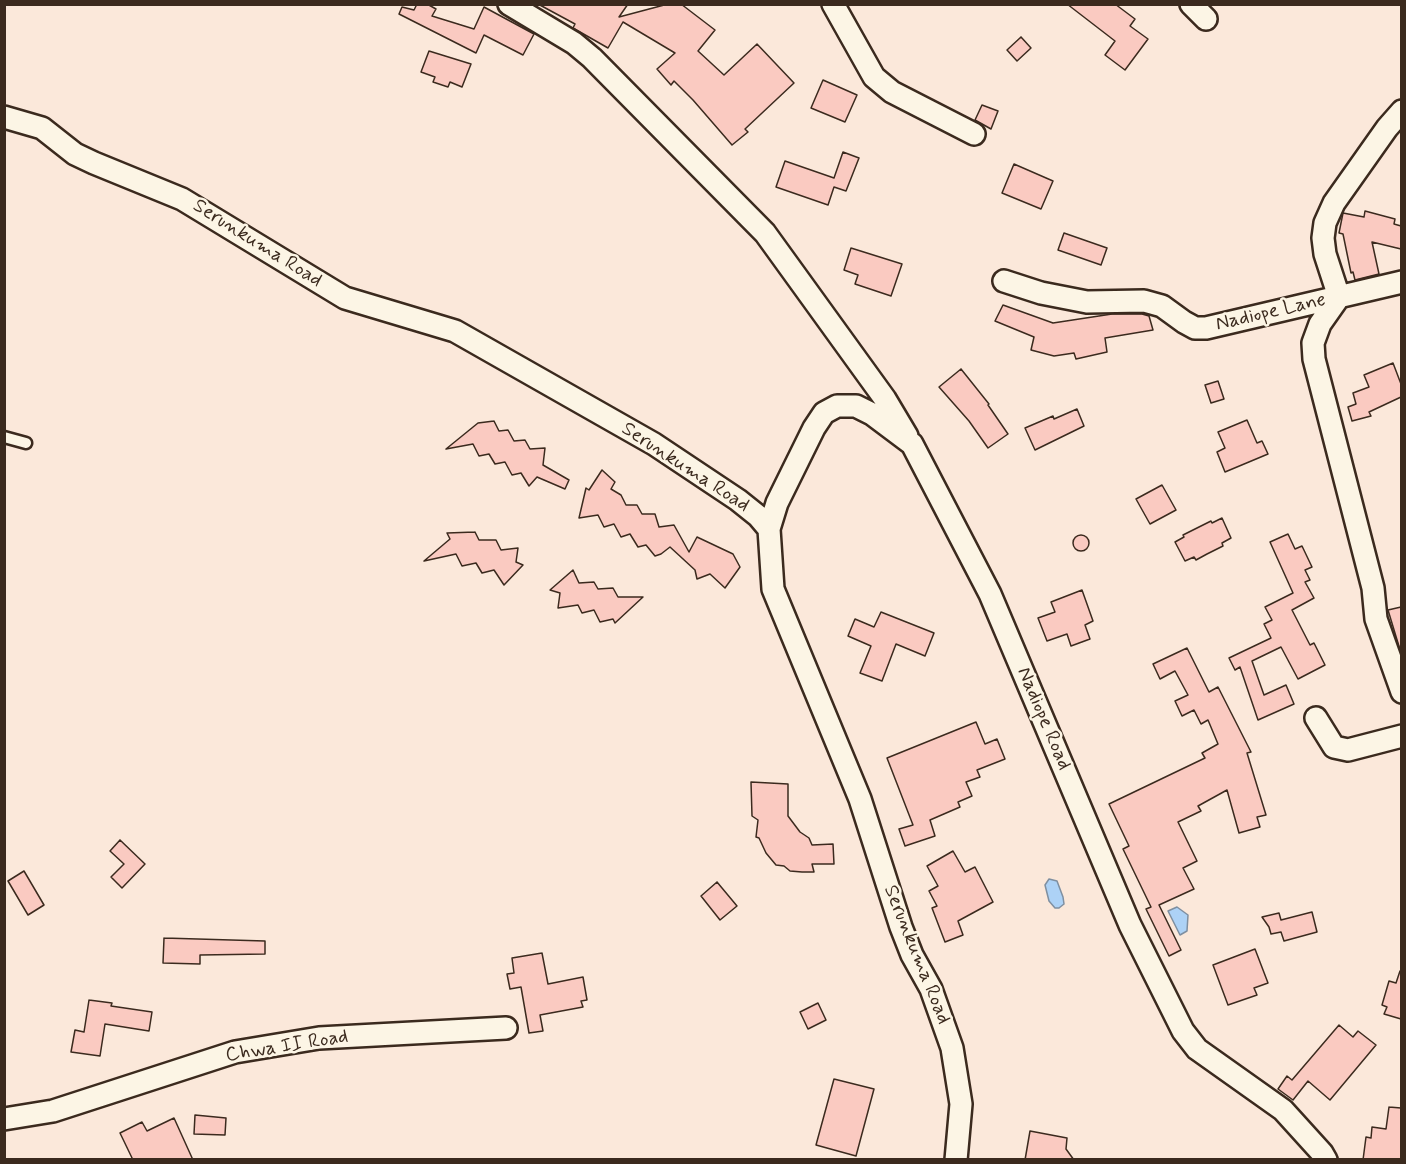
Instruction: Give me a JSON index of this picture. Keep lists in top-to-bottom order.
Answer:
{
  "streets": {
    "street": [
      "Serunkuma Road",
      "Nadiope Lane",
      "Nadiope Road",
      "Chwa II Road"
    ]
  },
  "crossings": [
    ["Serunkuma Road", "Nadiope Road"]
  ]
}
